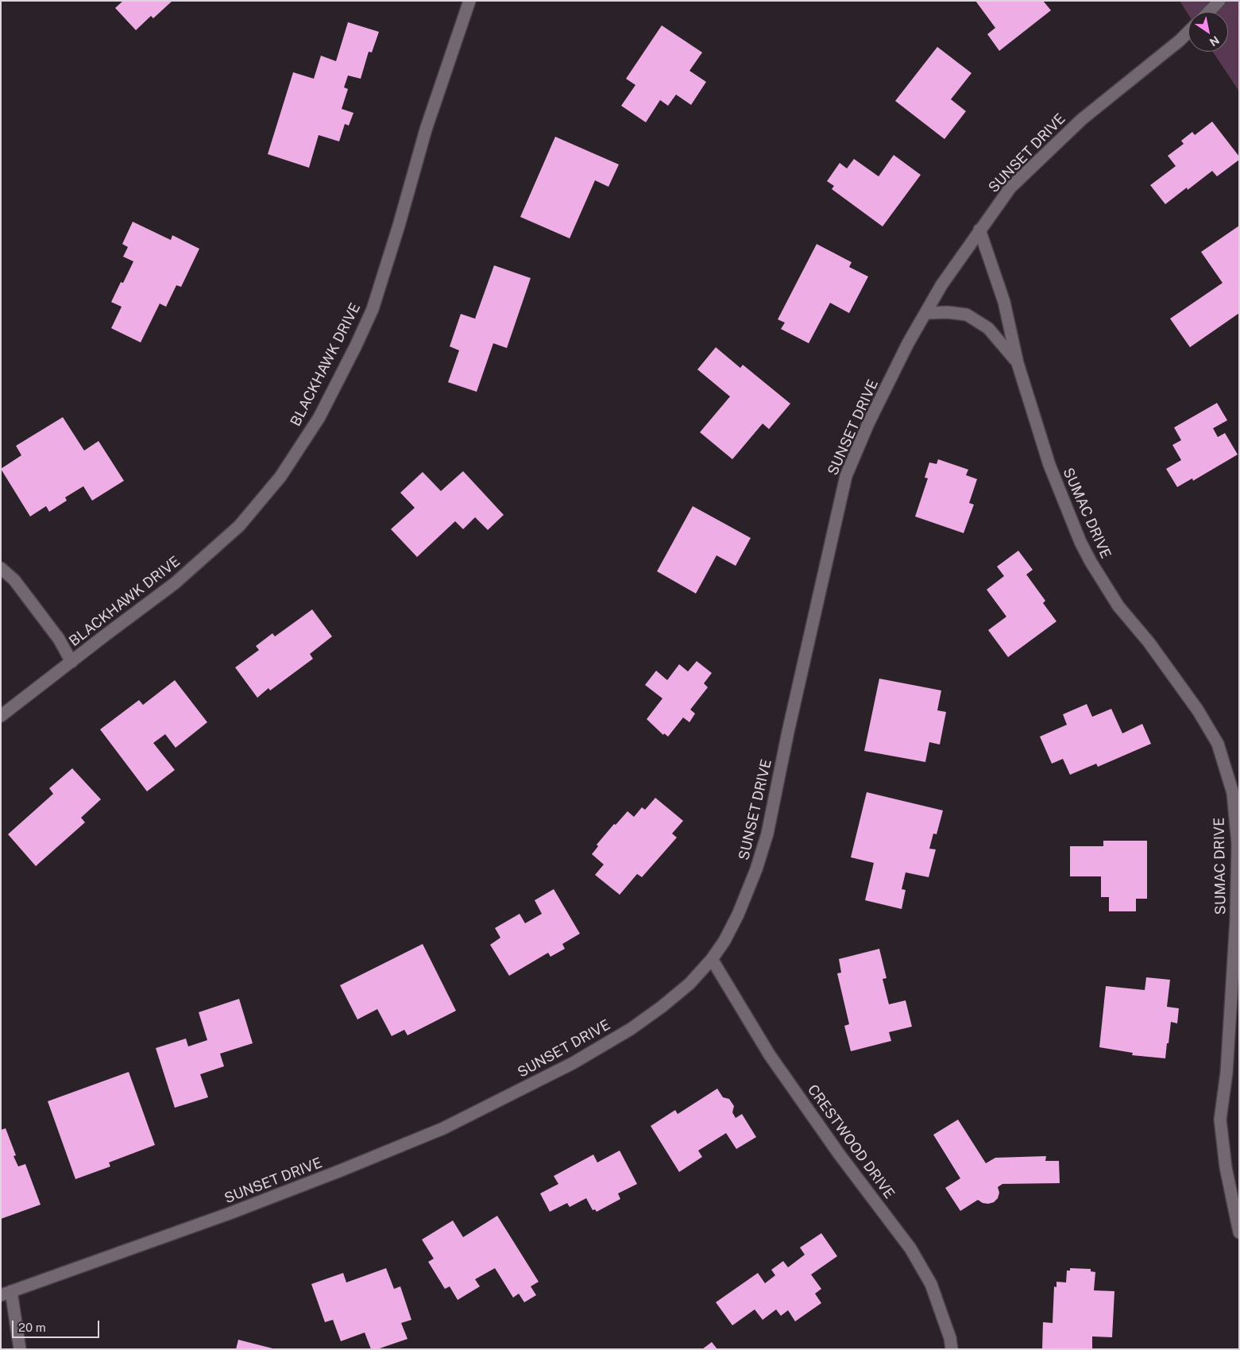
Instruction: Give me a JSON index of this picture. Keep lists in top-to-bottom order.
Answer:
{
  "streets": {
    "street": [
      "SUNSET DRIVE",
      "BLACKHAWK DRIVE",
      "SUMAC DRIVE",
      "CRESTWOOD DRIVE"
    ]
  },
  "crossings": [
    ["SUNSET DRIVE", "SUMAC DRIVE"],
    ["SUNSET DRIVE", "CRESTWOOD DRIVE"]
  ],
  "scale_bar": "20 m",
  "north": "bottom right"
}
